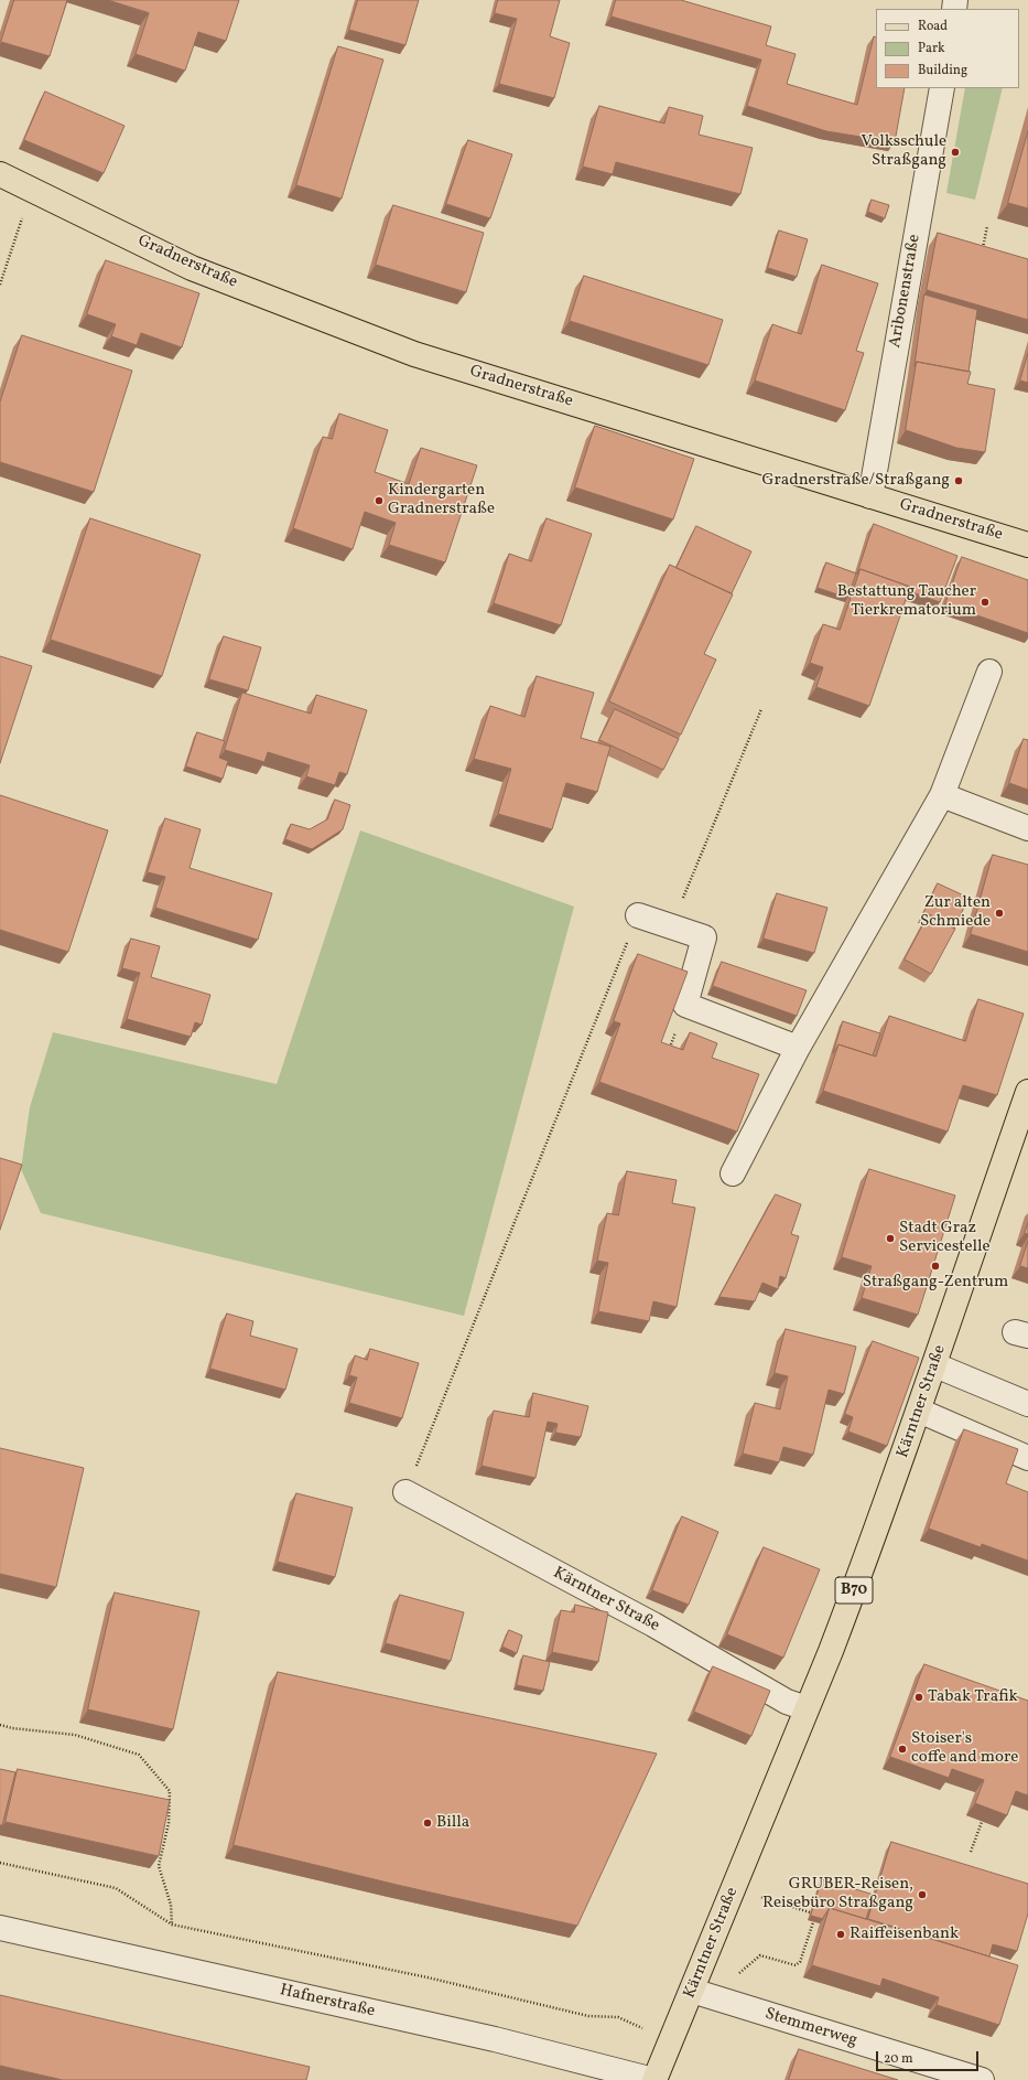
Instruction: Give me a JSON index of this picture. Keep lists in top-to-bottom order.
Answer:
{
  "streets": {
    "main road": ["Gradnerstraße", "Kärntner Straße", "B70"],
    "street": ["Aribonenstraße", "Hafnerstraße", "Stemmerweg"]
  },
  "crossings": [
    ["Gradnerstraße", "Aribonenstraße"],
    ["Kärntner Straße", "Hafnerstraße"],
    ["Kärntner Straße", "Stemmerweg"]
  ],
  "places": [
    "Volksschule Straßgang",
    "Gradnerstraße/Straßgang",
    "Kindergarten Gradnerstraße",
    "Bestattung Taucher Tierkrematorium",
    "Zur alten Schmiede",
    "Stadt Graz Servicestelle",
    "Straßgang-Zentrum",
    "Tabak Trafik",
    "Stoiser's coffe and more",
    "Billa",
    "GRUBER-Reisen, Reisebüro Straßgang",
    "Raiffeisenbank"
  ],
  "legend": ["Road", "Park", "Building"],
  "scale_bar": "20 m"
}
